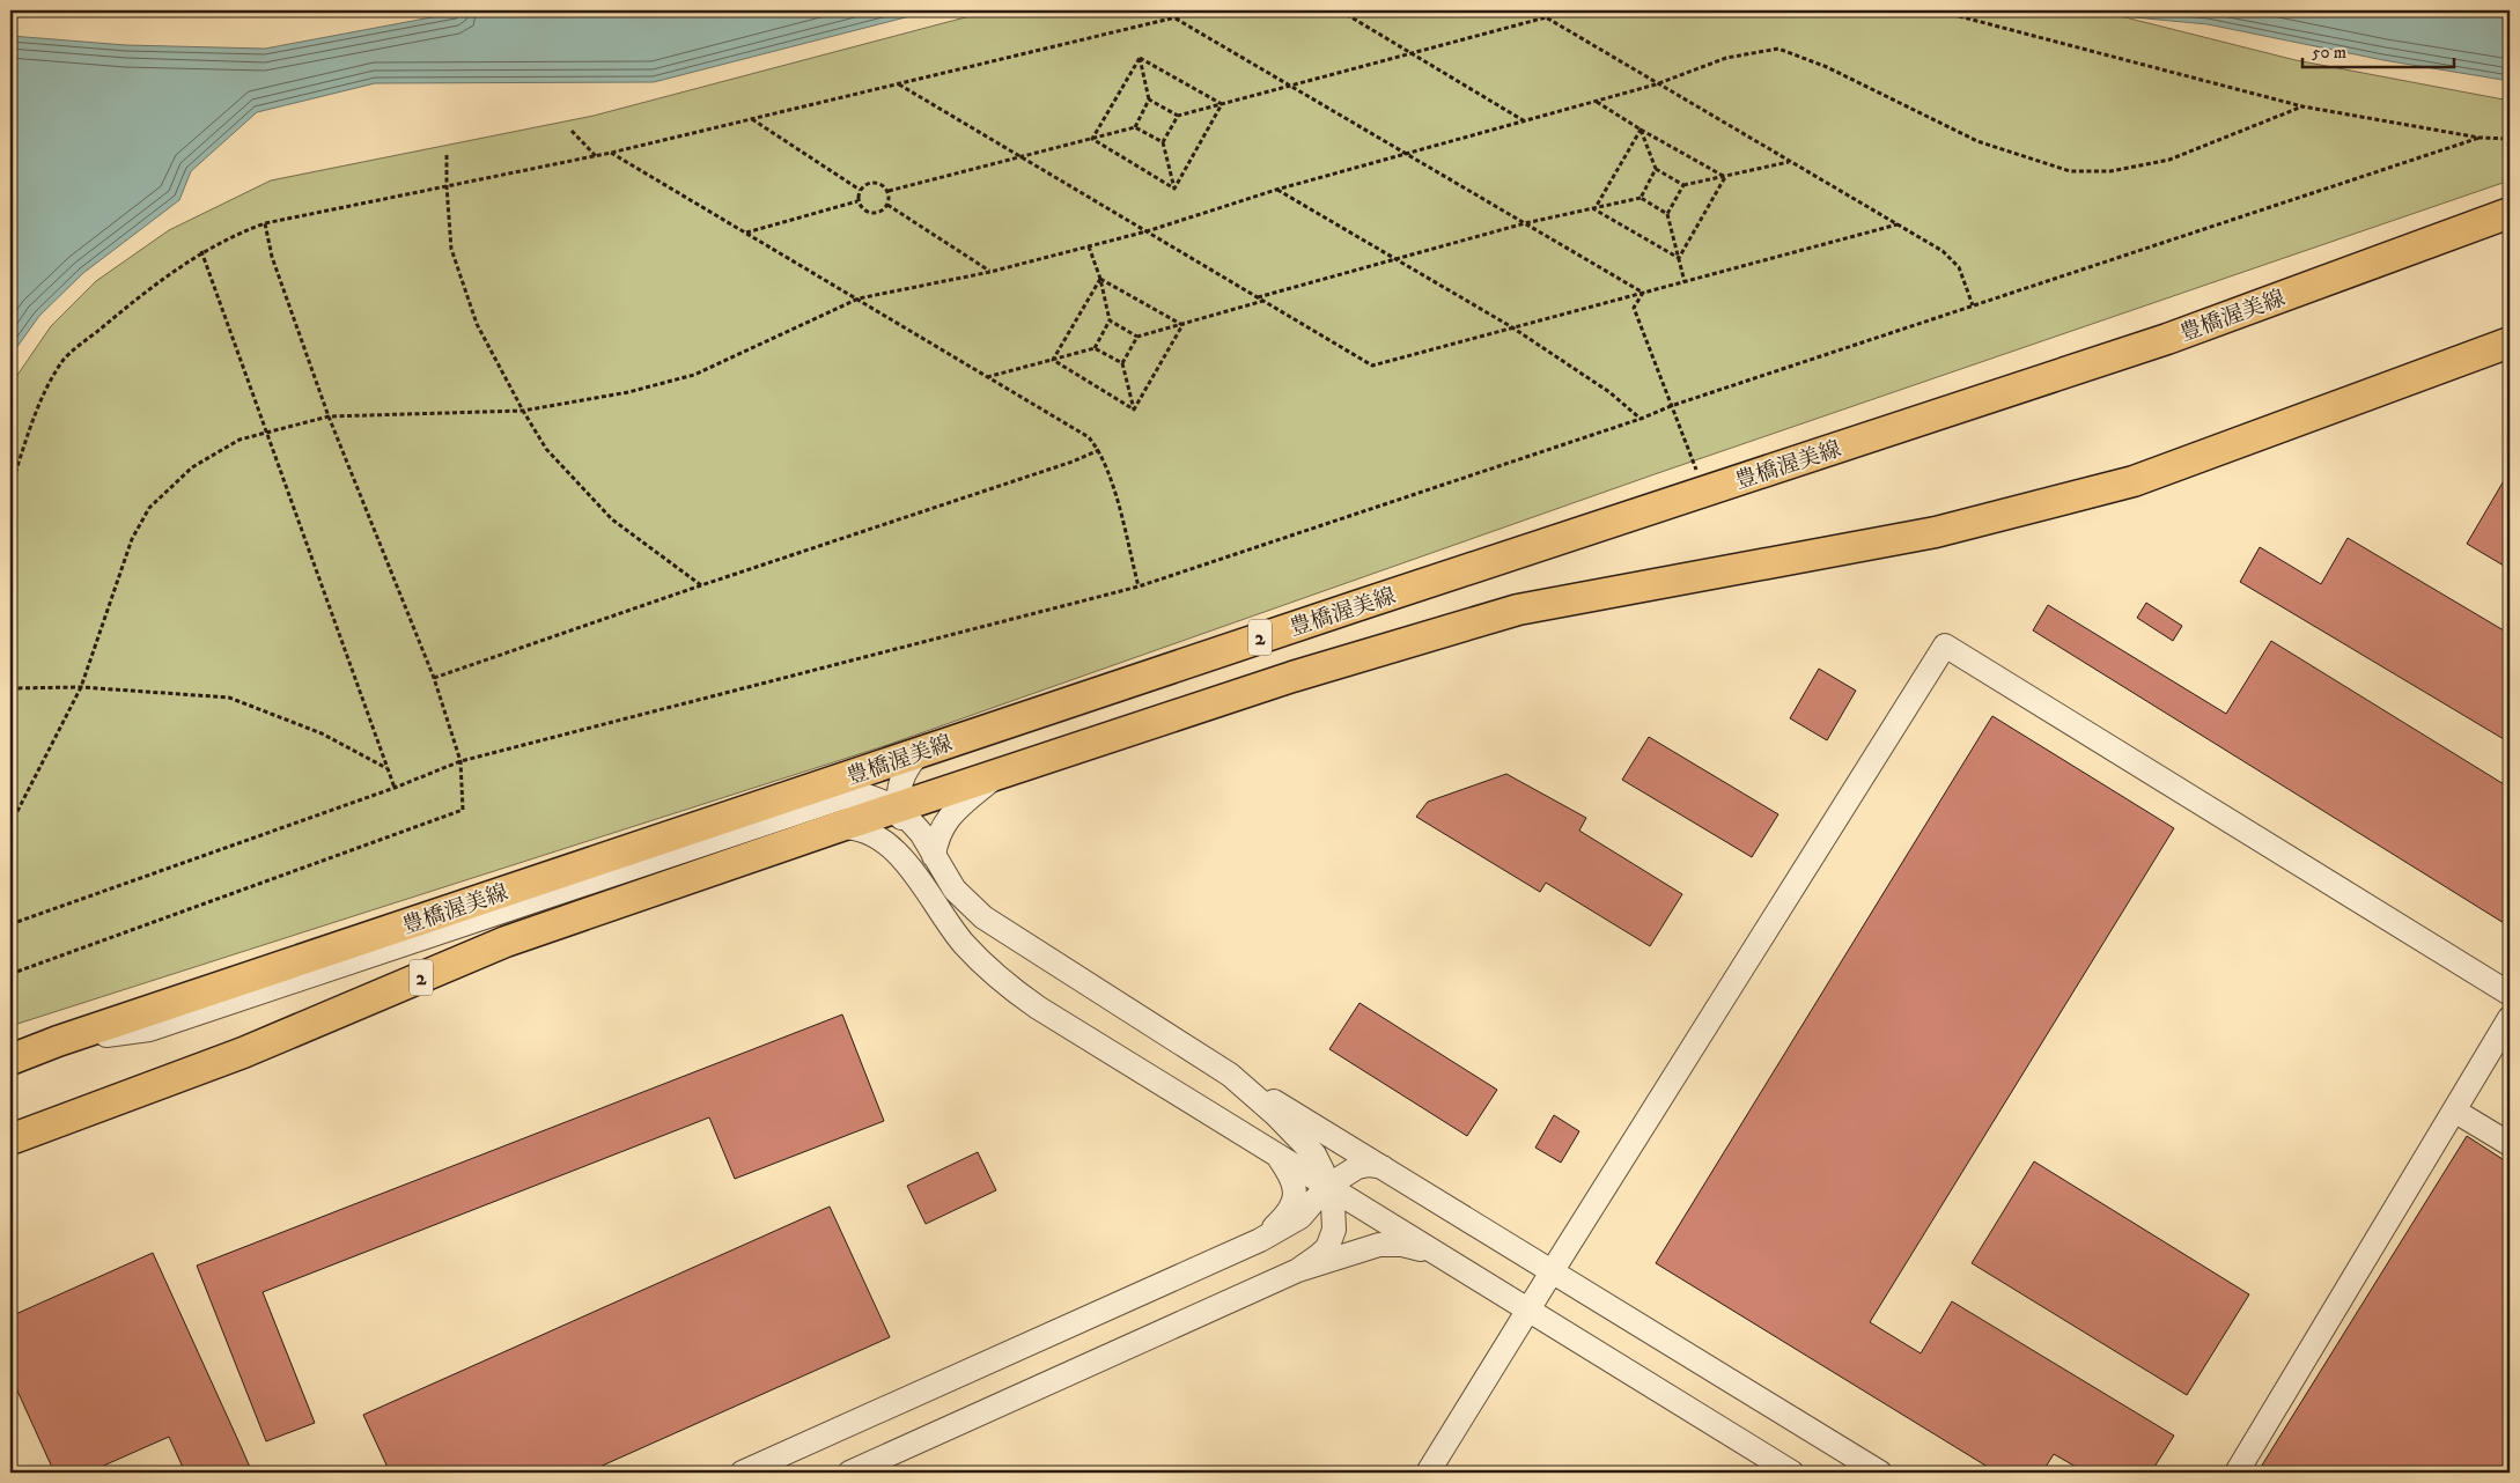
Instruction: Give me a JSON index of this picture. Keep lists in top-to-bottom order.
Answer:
{
  "streets": {
    "main road": ["豊橋渥美線", "2"]
  },
  "scale_bar": "50 m"
}
